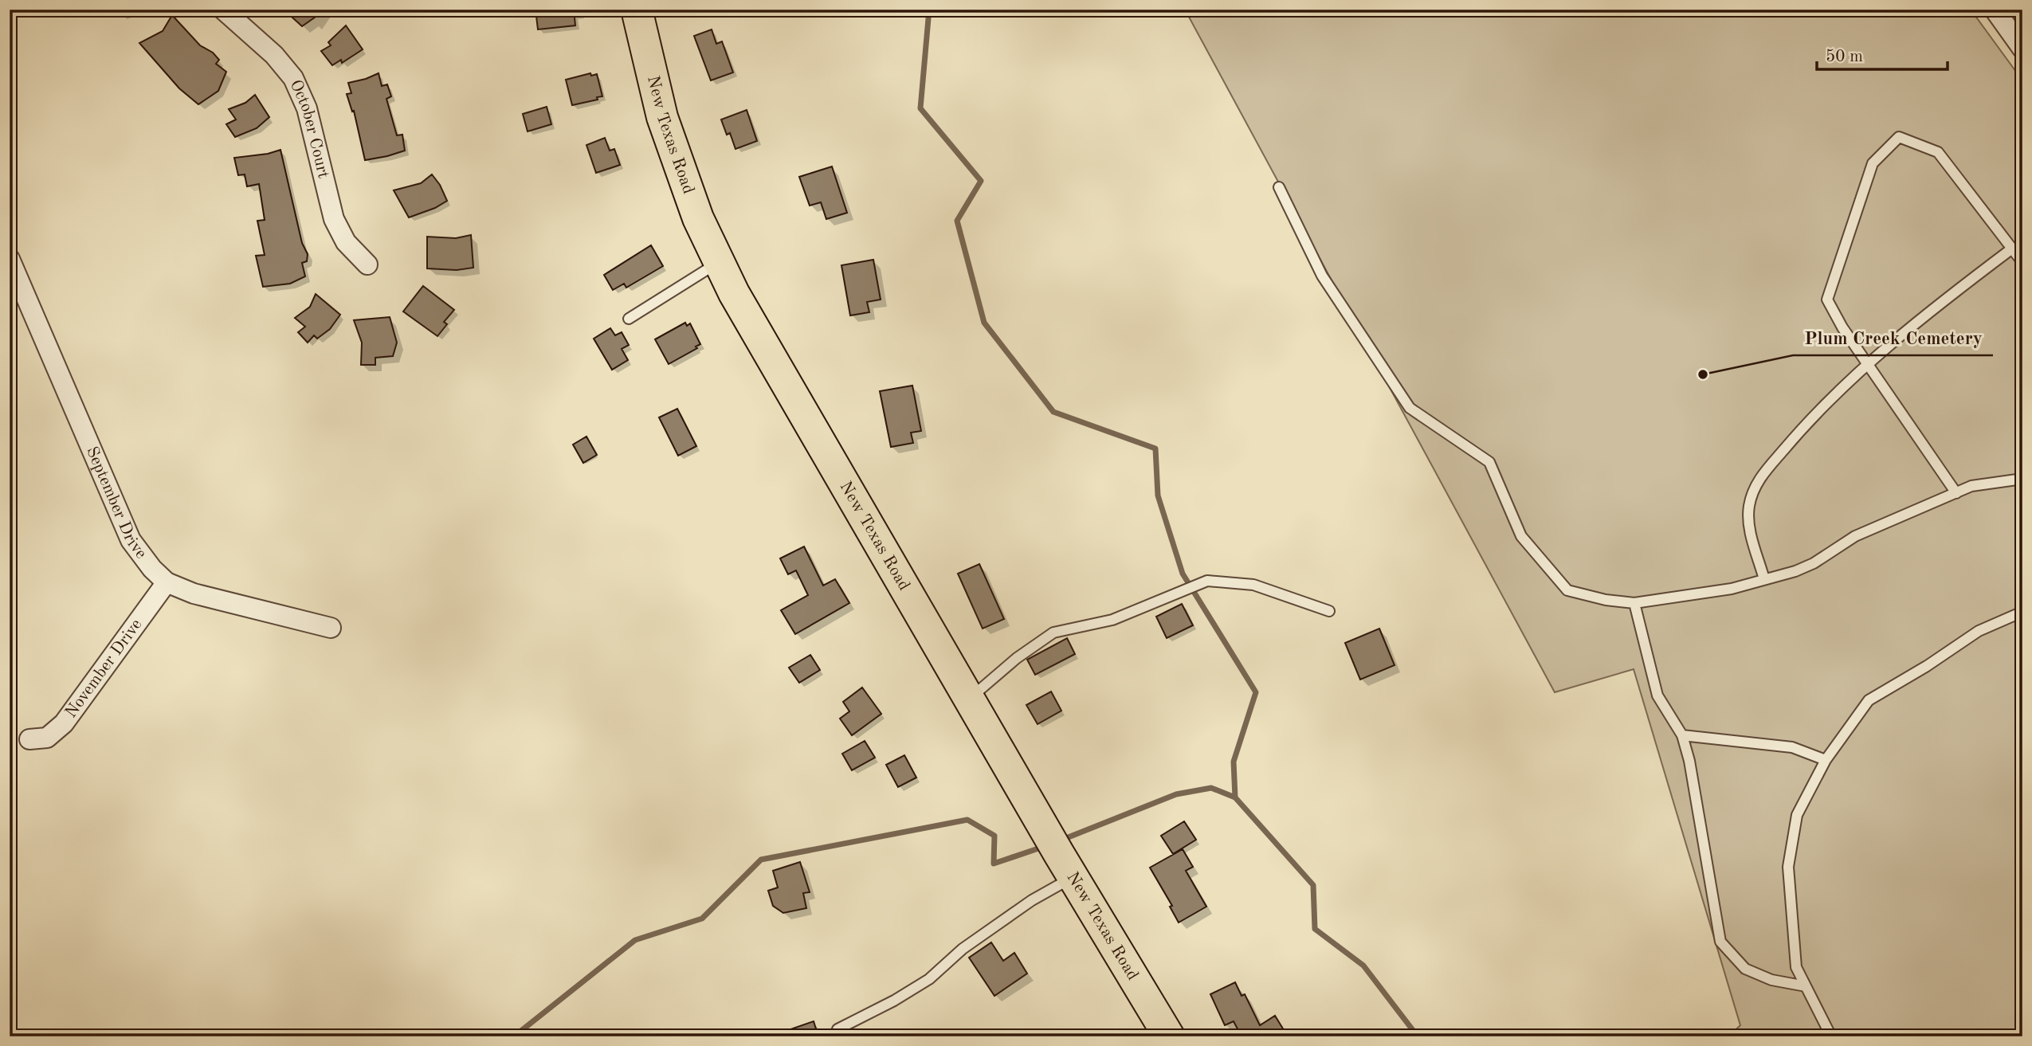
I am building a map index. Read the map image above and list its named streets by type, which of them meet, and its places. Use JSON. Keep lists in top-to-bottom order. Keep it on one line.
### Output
{"streets":{"main road":["New Texas Road"],"street":["October Court","September Drive","November Drive"]},"crossings":[["September Drive","November Drive"]],"places":["Plum Creek Cemetery"],"scale_bar":"50 m"}
